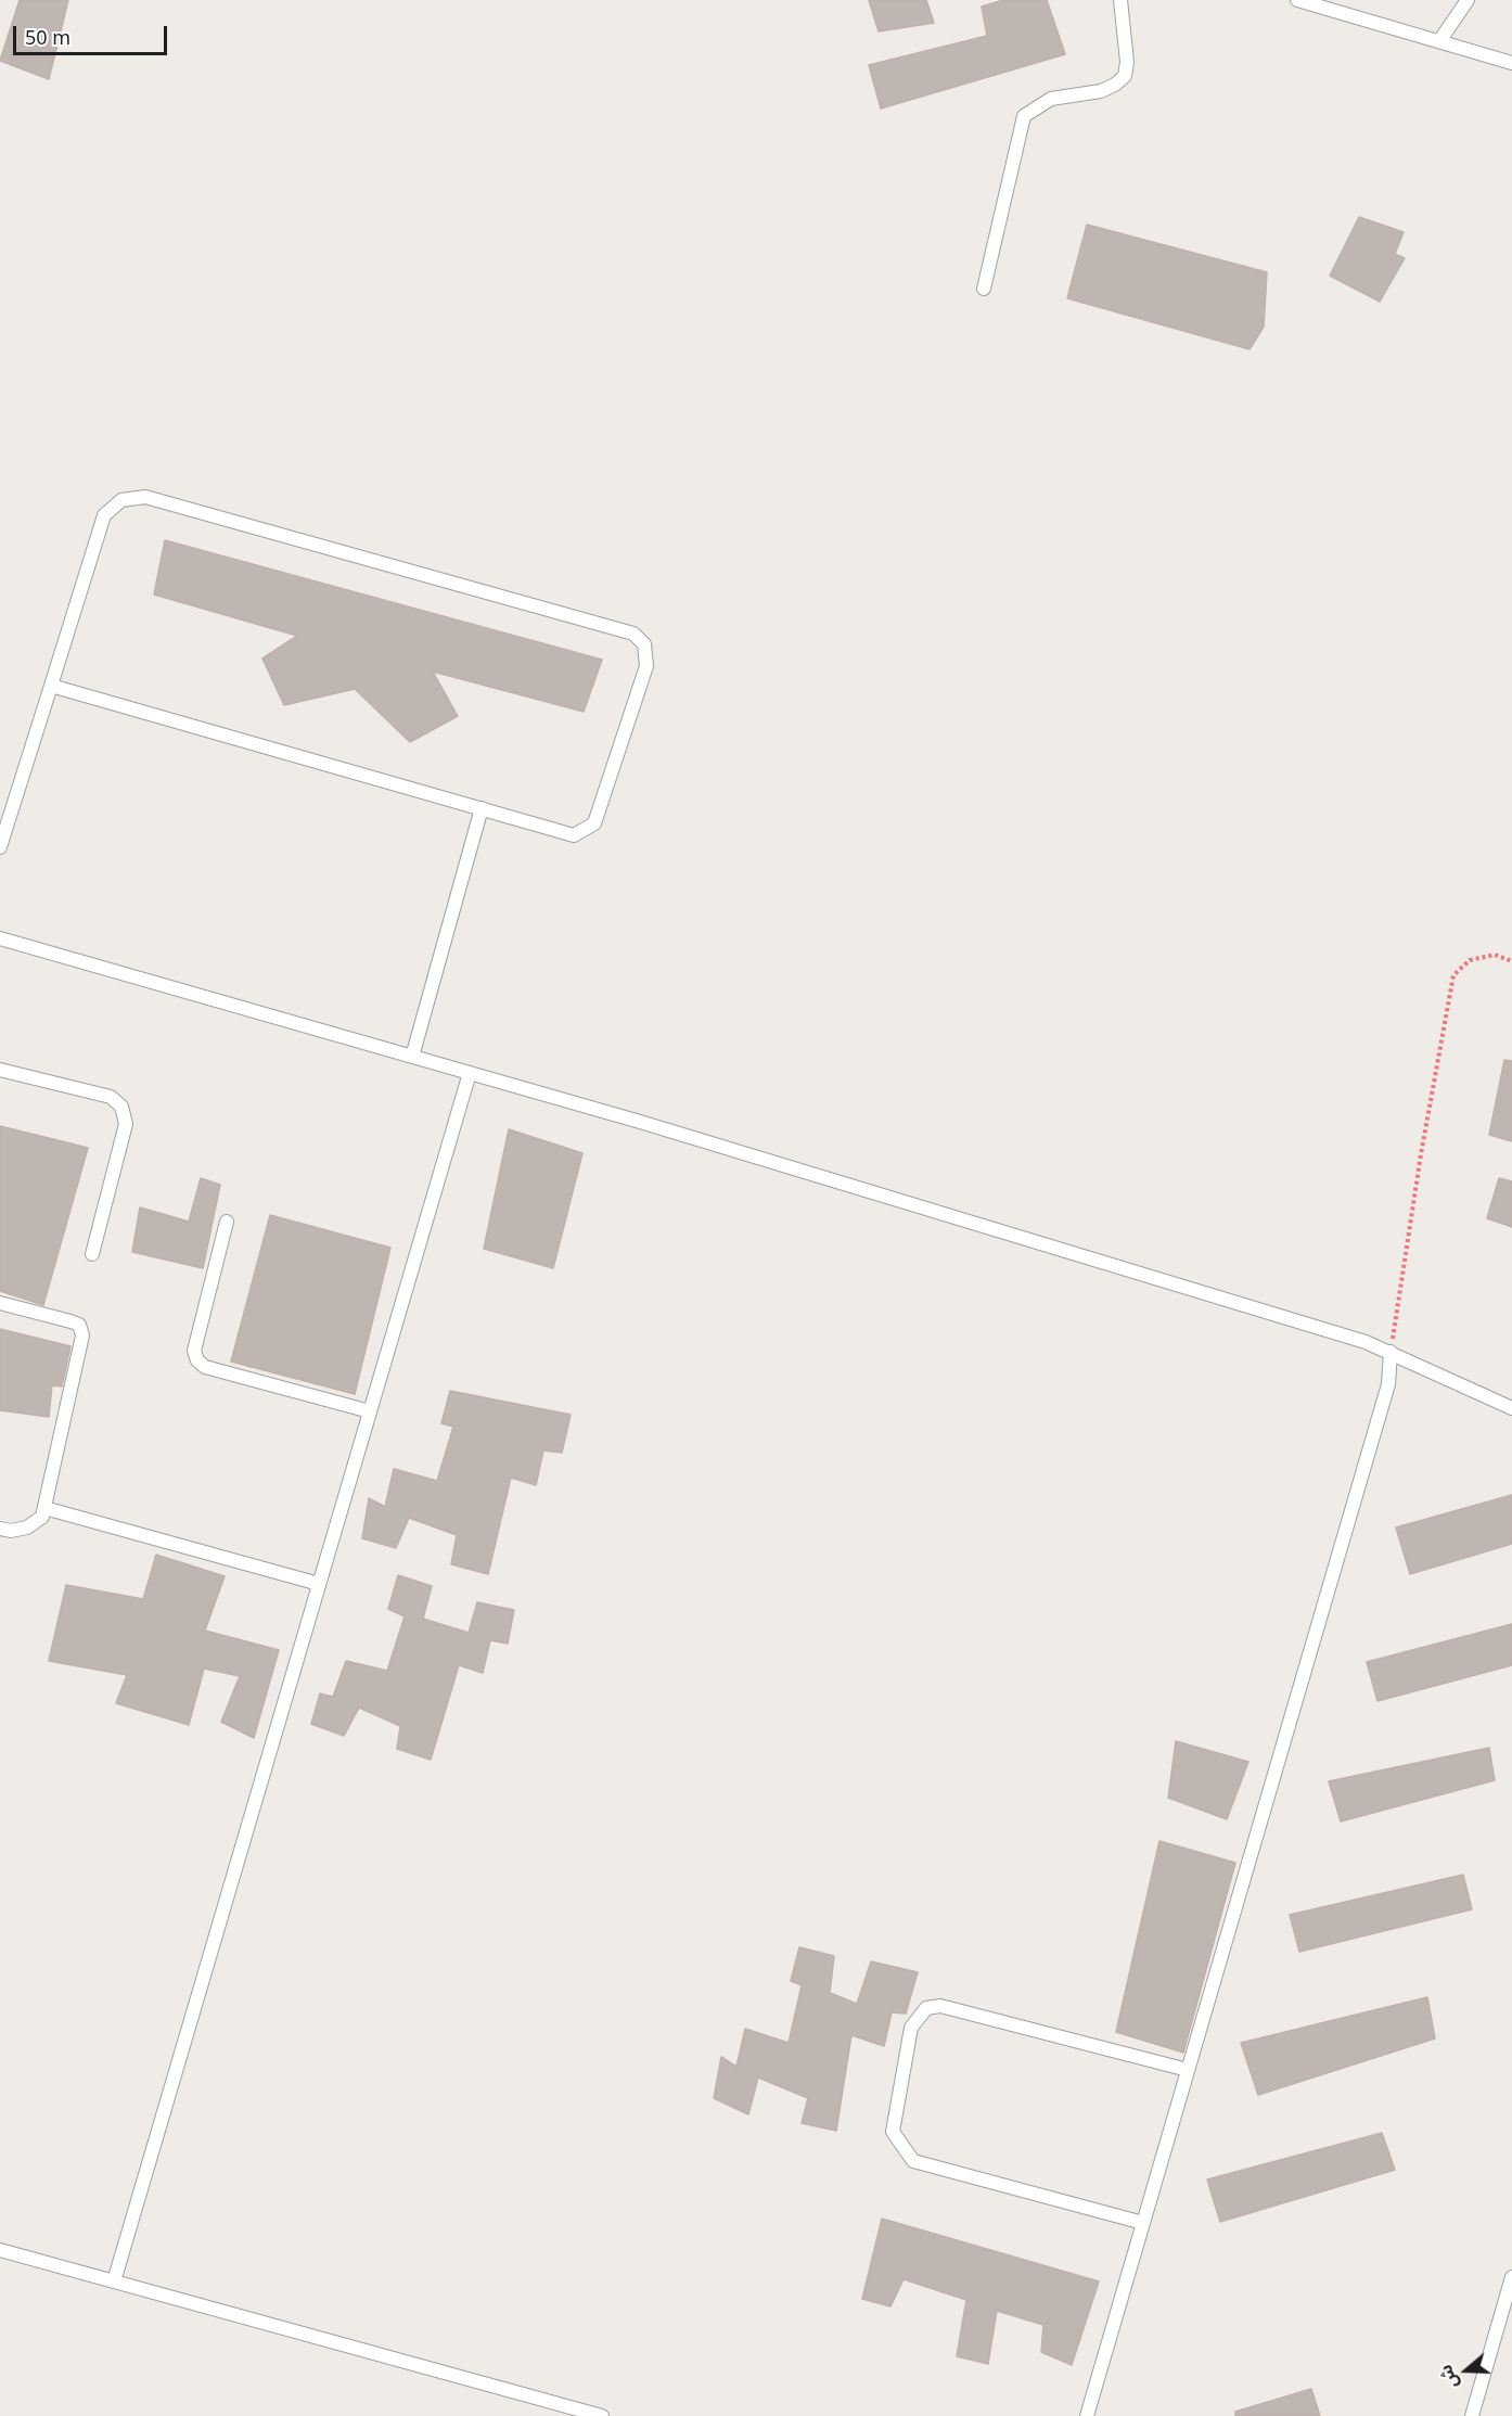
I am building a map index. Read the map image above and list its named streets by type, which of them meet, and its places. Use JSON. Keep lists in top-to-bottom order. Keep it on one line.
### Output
{"scale_bar":"50 m","north":"left"}
